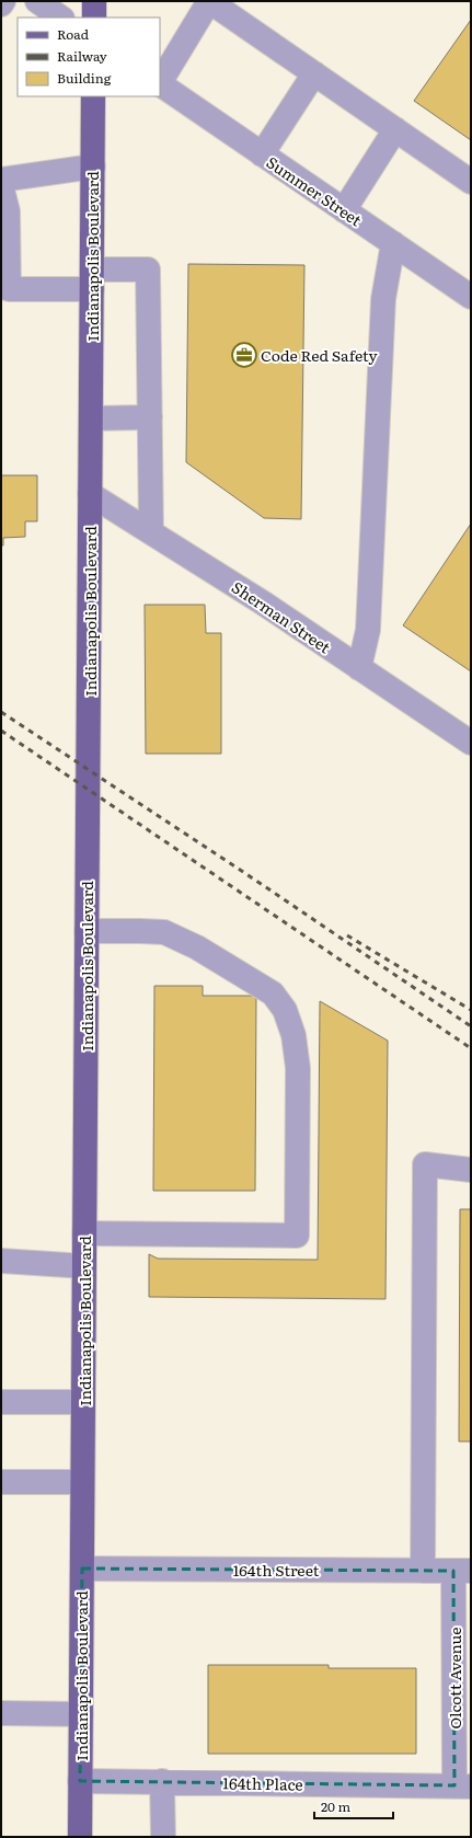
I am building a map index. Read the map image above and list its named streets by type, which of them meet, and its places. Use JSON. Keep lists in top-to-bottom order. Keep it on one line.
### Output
{"streets":{"main road":["Indianapolis Boulevard"],"street":["Summer Street","Sherman Street","164th Street","Olcott Avenue","164th Place"]},"crossings":[["Indianapolis Boulevard","Sherman Street"],["Indianapolis Boulevard","164th Street"],["Indianapolis Boulevard","164th Place"],["164th Street","Olcott Avenue"],["Olcott Avenue","164th Place"]],"places":{"office":["Code Red Safety"]},"legend":["Road","Railway","Building"],"scale_bar":"20 m"}
